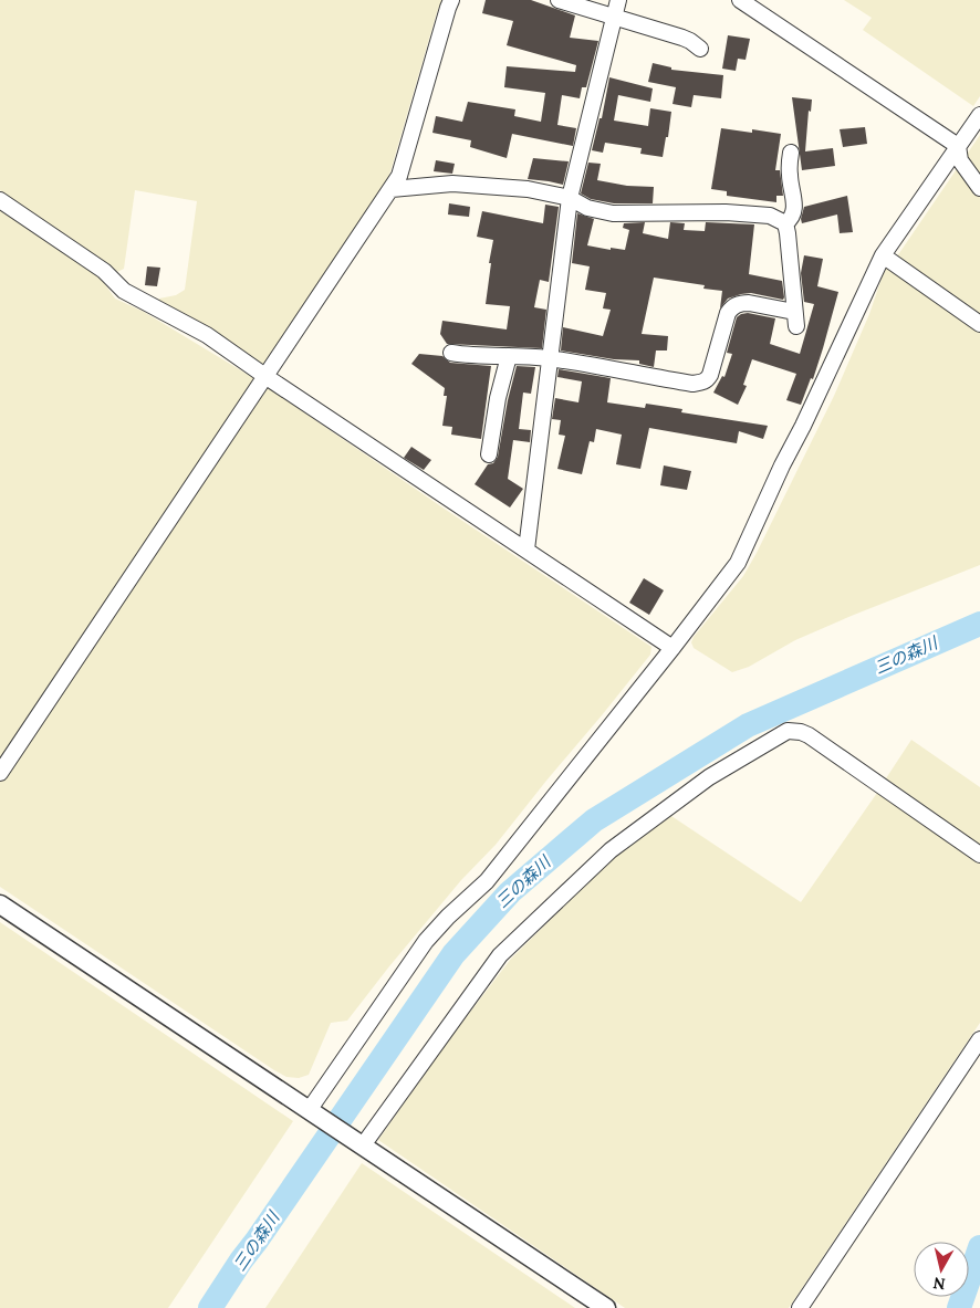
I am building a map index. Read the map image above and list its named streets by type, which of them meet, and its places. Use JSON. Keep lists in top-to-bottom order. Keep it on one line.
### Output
{"water":["三の森川"],"north":"bottom"}
